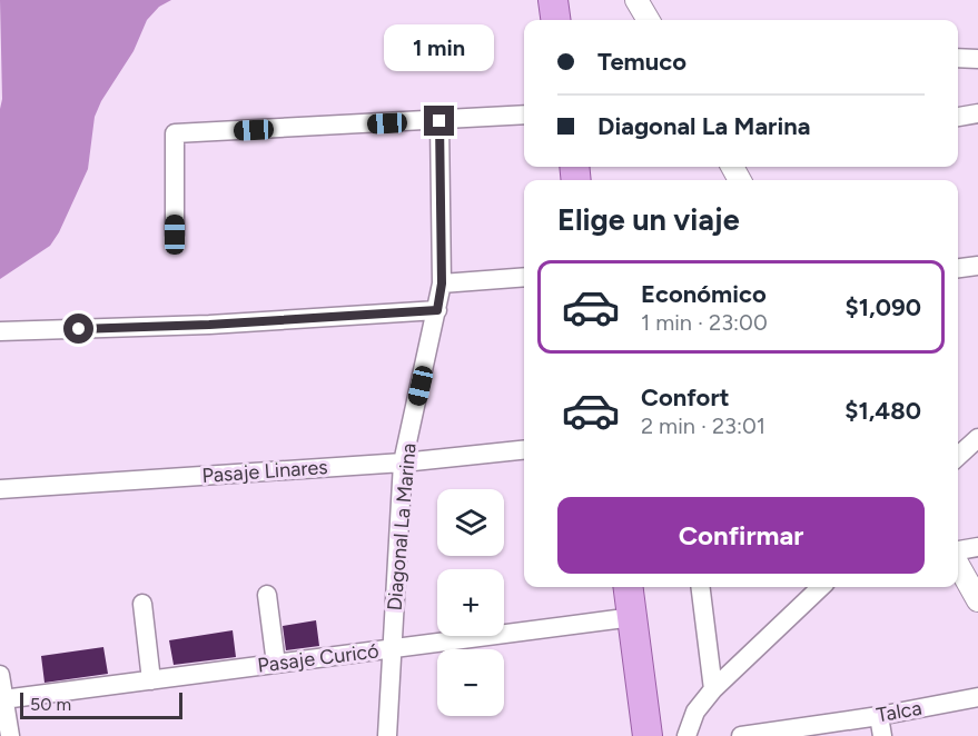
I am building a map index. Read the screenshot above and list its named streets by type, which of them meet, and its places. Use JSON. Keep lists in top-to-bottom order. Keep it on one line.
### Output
{"streets":{"street":["Pasaje Linares","Diagonal La Marina","Pasaje Curicó","Talca"]},"crossings":[["Pasaje Linares","Diagonal La Marina"],["Diagonal La Marina","Pasaje Curicó"]],"scale_bar":"50 m","page":{"banner":["Temuco","Diagonal La Marina"],"bubble":"1 min","heading":"Elige un viaje","list":[{"name":"Económico","note":"1 min · 23:00","value":"$1,090"},{"name":"Confort","note":"2 min · 23:01","value":"$1,480"}],"buttons":"Confirmar","map_buttons":["+","−"],"scale":"50 m"}}
